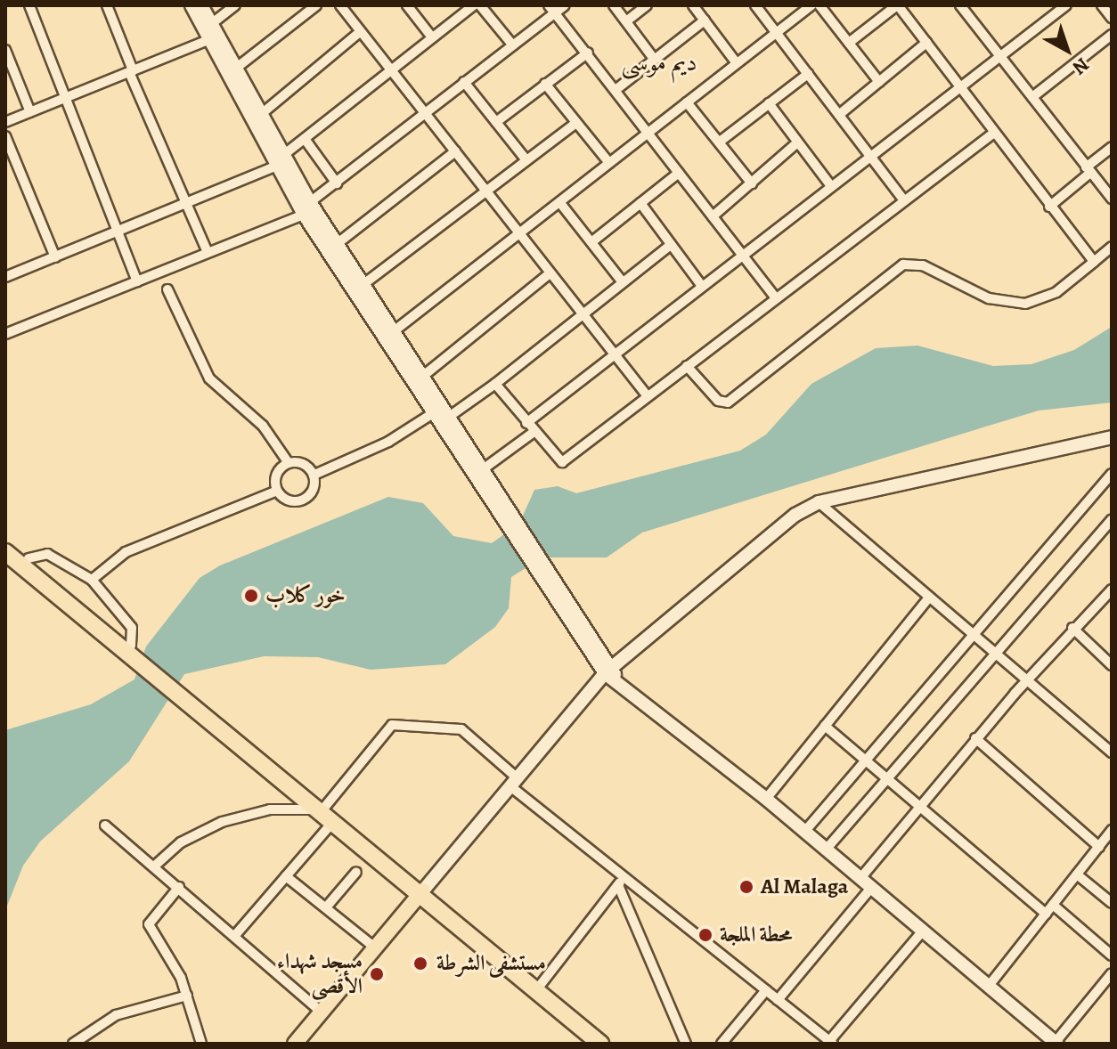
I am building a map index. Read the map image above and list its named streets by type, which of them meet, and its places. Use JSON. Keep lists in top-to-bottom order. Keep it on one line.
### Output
{"districts":["ديم موسى"],"places":["خور كلاب","Al Malaga","محطة الملجة","مستشفى الشرطة","مسجد شهداء الأقصى"],"north":"bottom right"}
